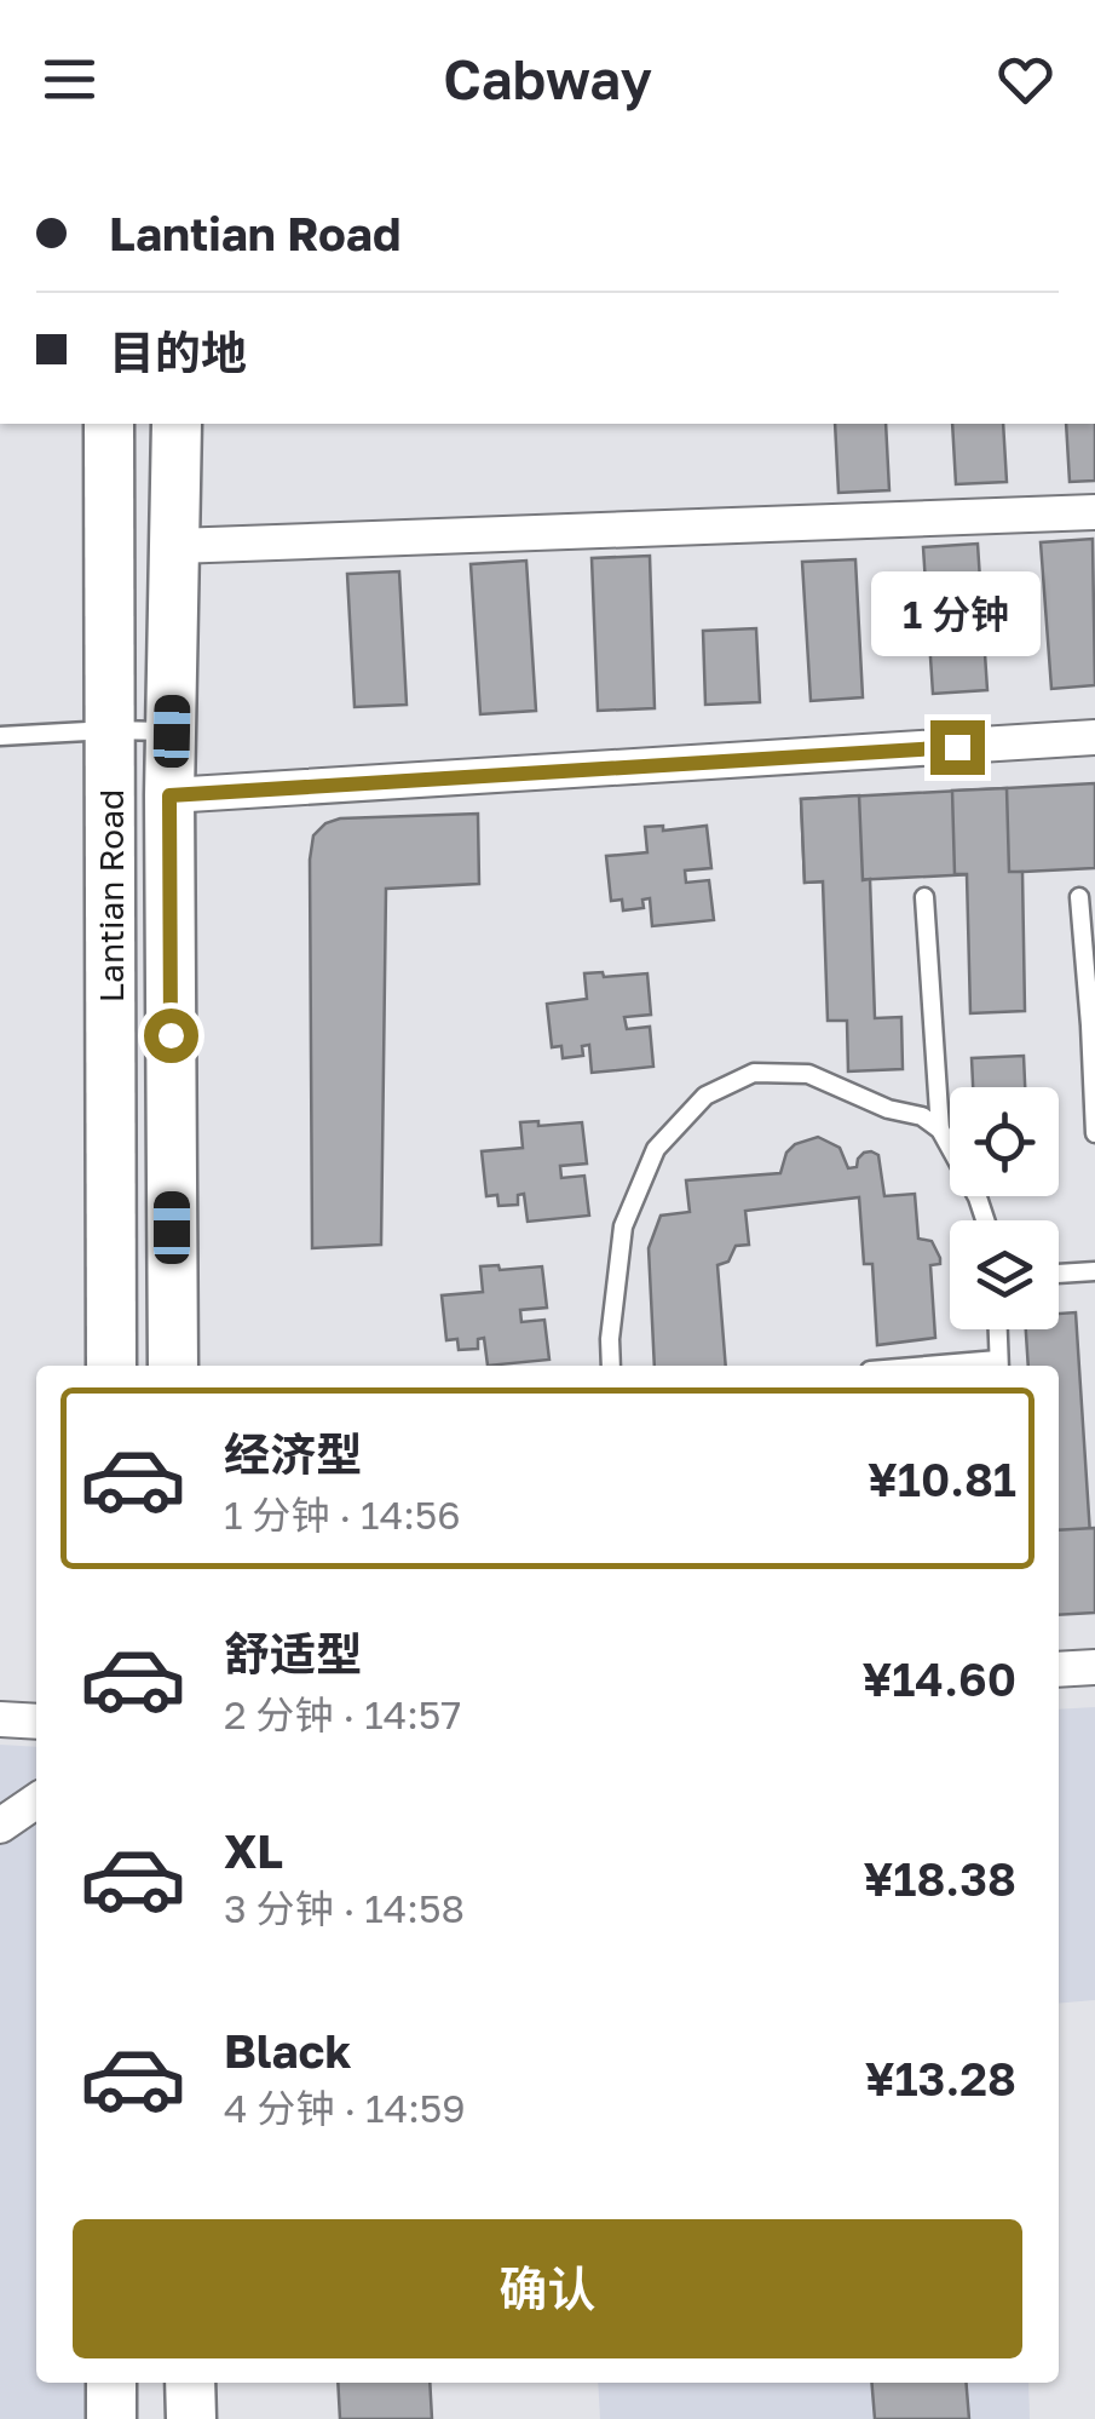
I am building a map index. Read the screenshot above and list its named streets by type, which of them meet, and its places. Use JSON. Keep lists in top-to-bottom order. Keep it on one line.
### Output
{"streets":{"street":["Lantian Road"]},"page":{"header":"Cabway","banner":["Lantian Road","目的地"],"bubble":"1 分钟","list":[{"name":"经济型","note":"1 分钟 · 14:56","value":"¥10.81"},{"name":"舒适型","note":"2 分钟 · 14:57","value":"¥14.60"},{"name":"XL","note":"3 分钟 · 14:58","value":"¥18.38"},{"name":"Black","note":"4 分钟 · 14:59","value":"¥13.28"}],"buttons":"确认"}}
